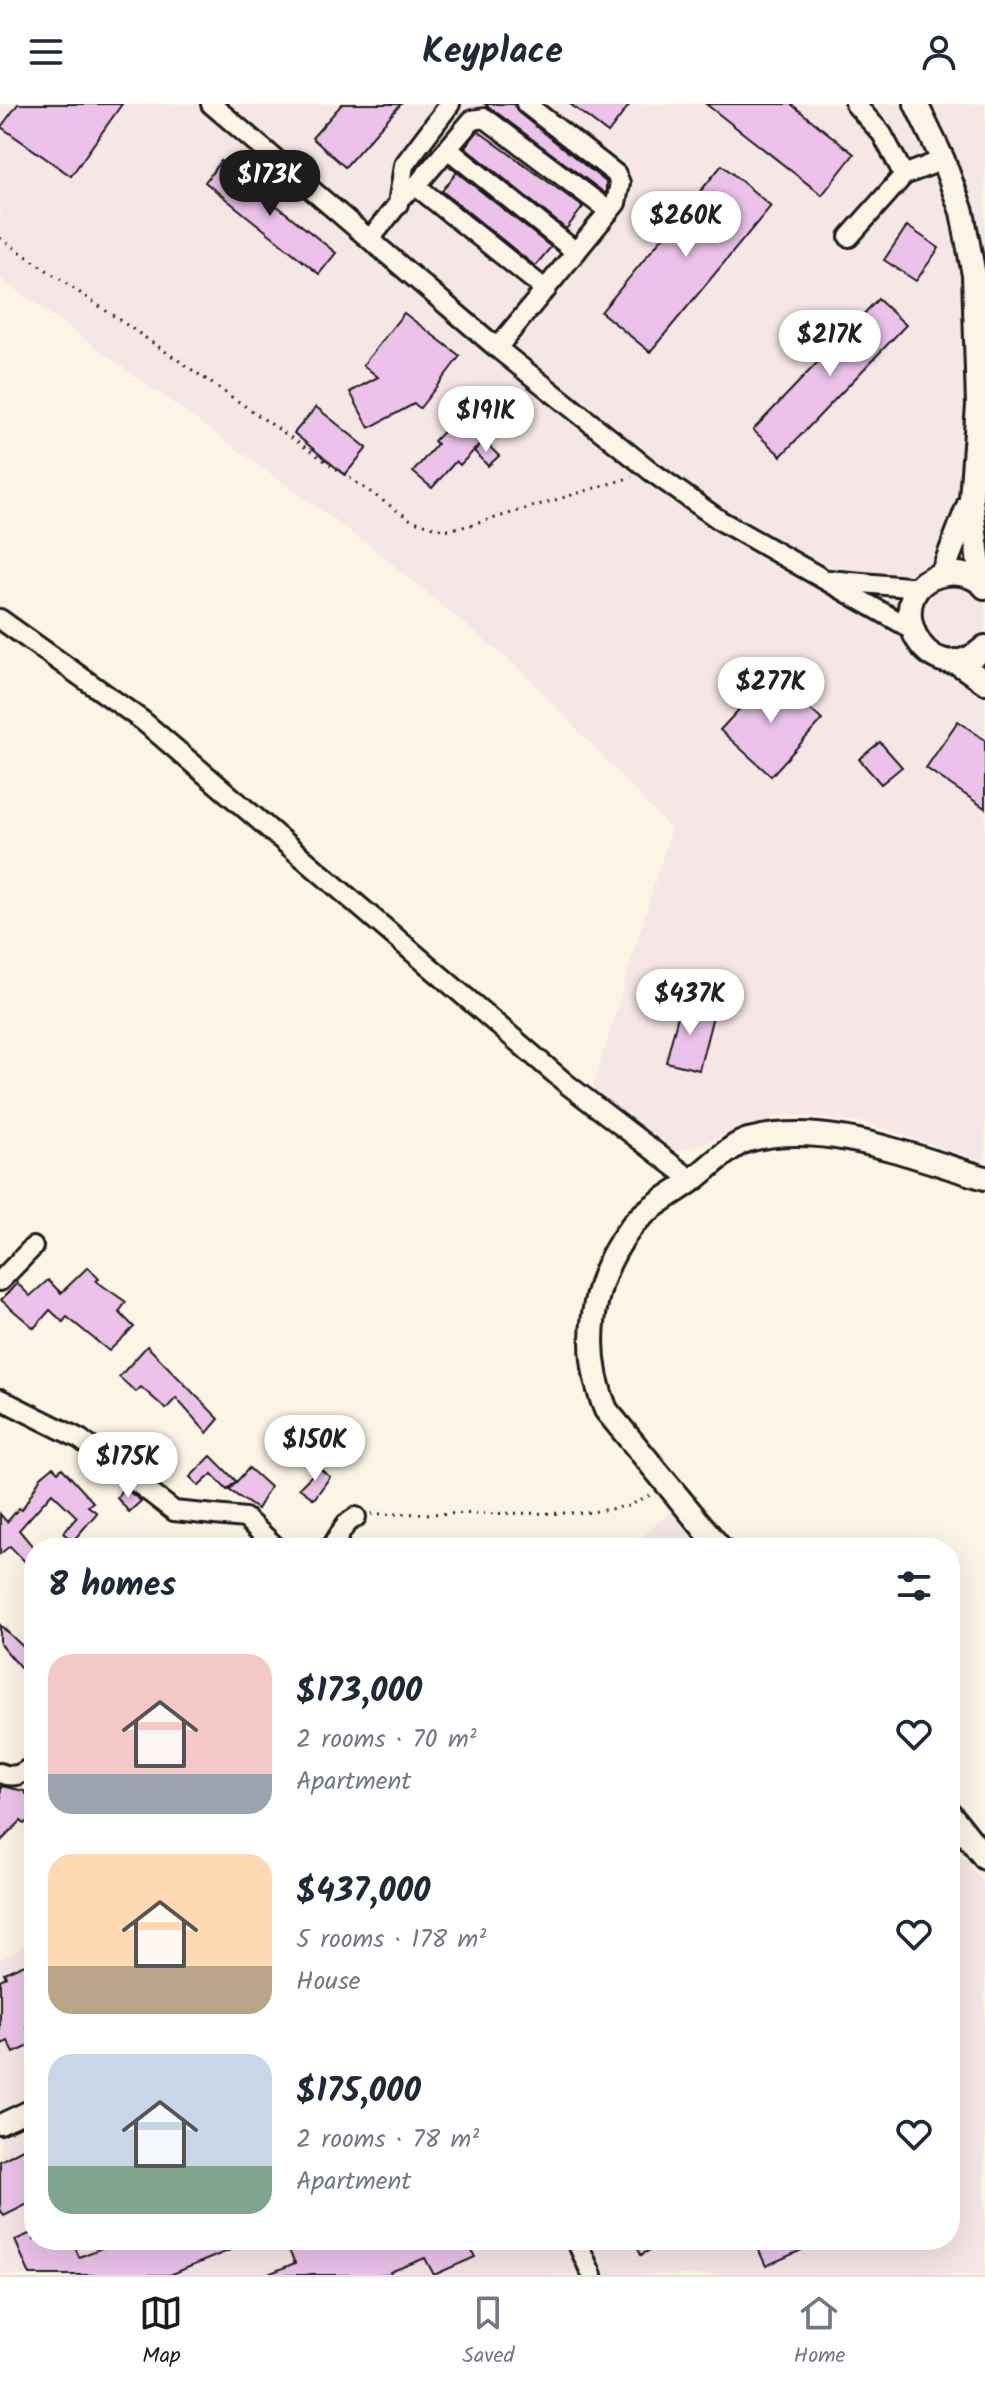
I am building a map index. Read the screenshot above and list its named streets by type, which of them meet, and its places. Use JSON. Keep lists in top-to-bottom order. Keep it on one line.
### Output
{"page":{"header":"Keyplace","price":["$173K","$260K","$217K","$191K","$277K","$437K","$150K","$175K"],"heading":"8 homes","list":[{"name":"$173,000","note":"2 rooms · 70 m² · Apartment"},{"name":"$437,000","note":"5 rooms · 178 m² · House"},{"name":"$175,000","note":"2 rooms · 78 m² · Apartment"}],"tabs":["Map","Saved","Home"]}}
